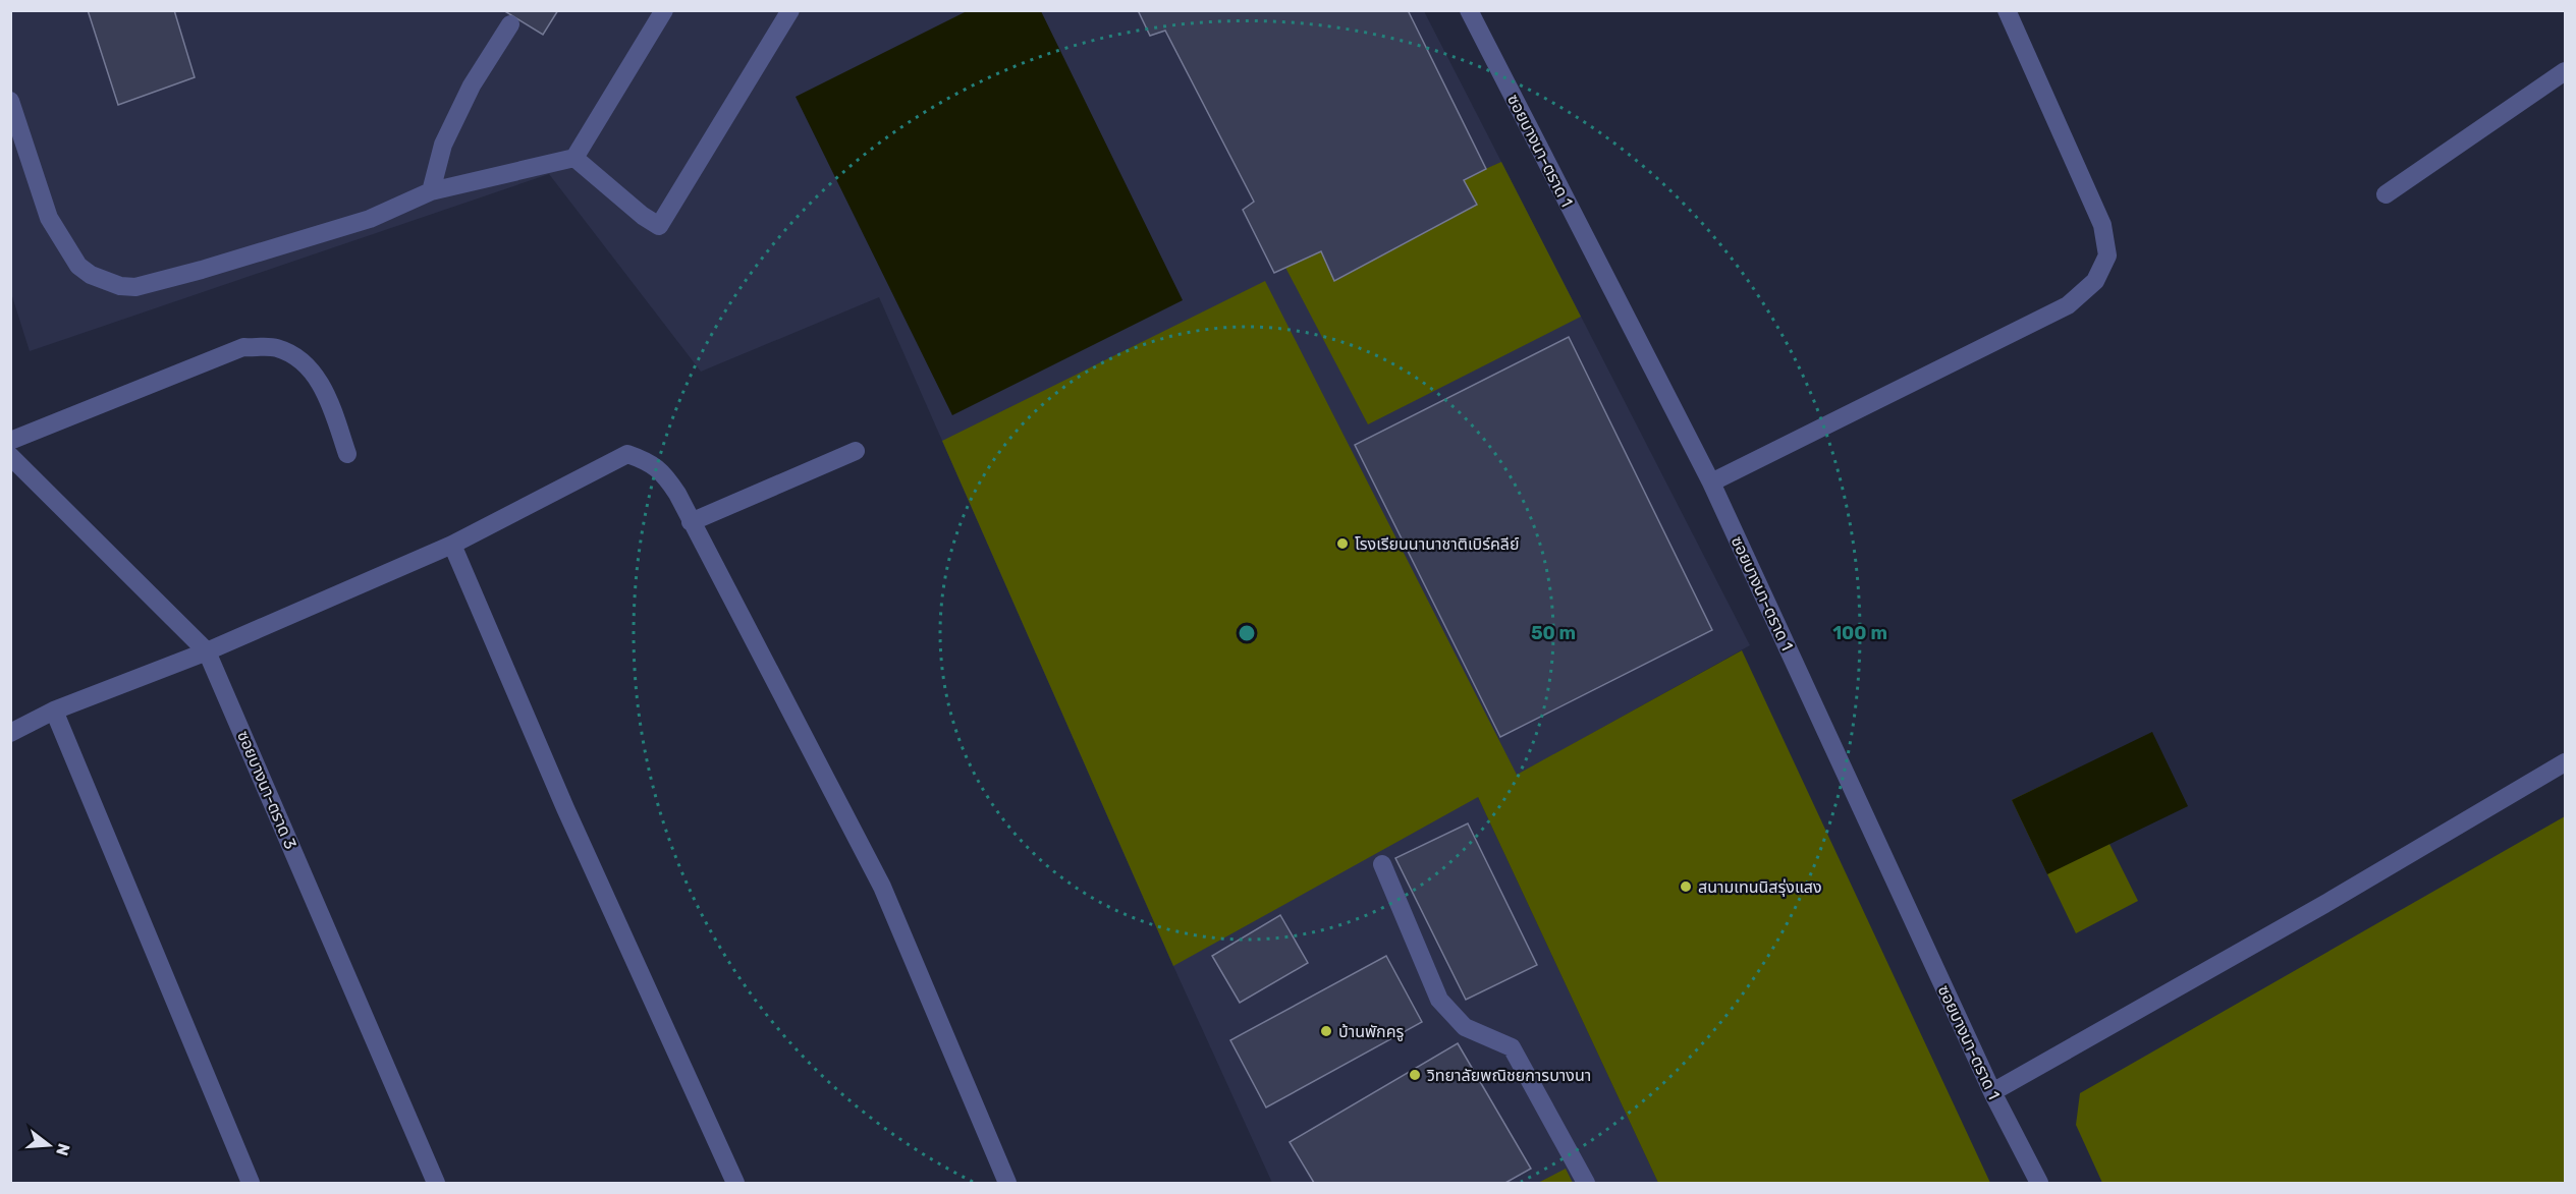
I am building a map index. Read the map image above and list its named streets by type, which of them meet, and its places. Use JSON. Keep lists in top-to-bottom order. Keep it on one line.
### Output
{"streets":{"street":["ซอยบางนา-ตราด 1","ซอยบางนา-ตราด 3"]},"places":["โรงเรียนนานาชาติเบิร์คลีย์","สนามเทนนิสรุ่งแสง","บ้านพักครู","วิทยาลัยพณิชยการบางนา"],"north":"right","rings":["50 m","100 m"]}
